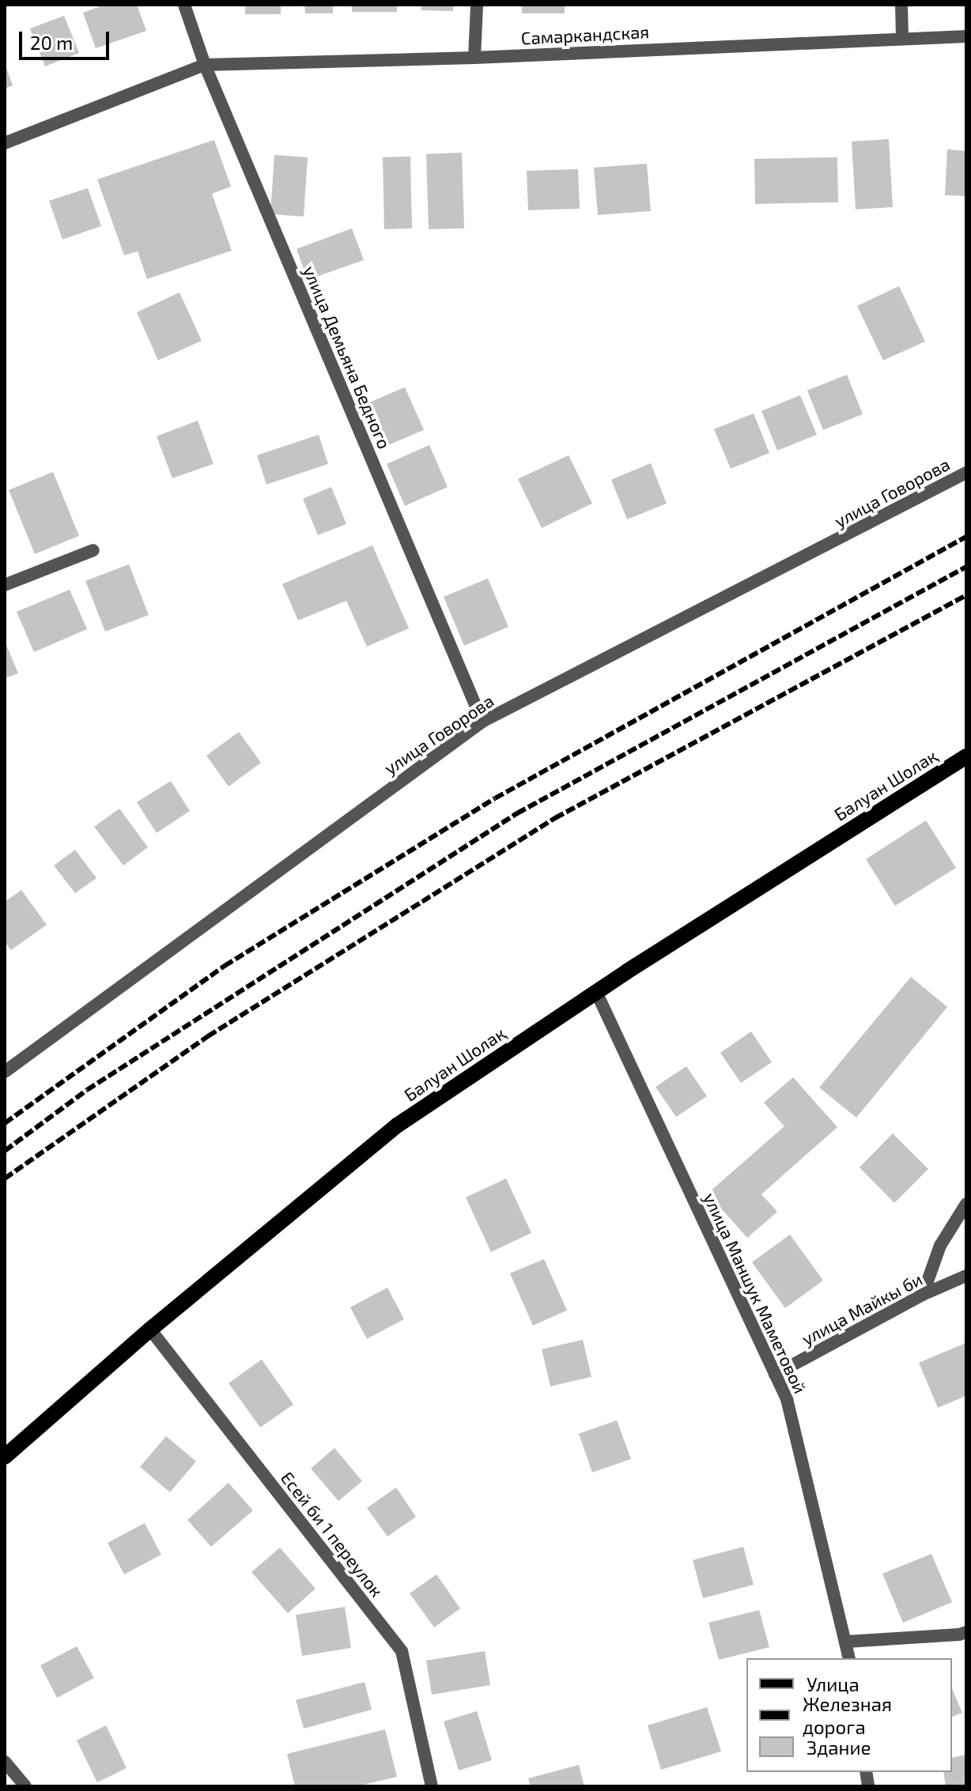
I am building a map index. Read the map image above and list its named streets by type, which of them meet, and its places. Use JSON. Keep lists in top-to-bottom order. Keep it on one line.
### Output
{"streets":{"main road":["Балуан Шолақ"],"street":["Самаркандская","улица Демьяна Бедного","улица Говорова","улица Маншук Маметовой","улица Майкы би","Есей би 1 переулок"]},"crossings":[["Самаркандская","улица Демьяна Бедного"],["улица Демьяна Бедного","улица Говорова"],["Балуан Шолақ","улица Маншук Маметовой"],["Балуан Шолақ","Есей би 1 переулок"],["улица Маншук Маметовой","улица Майкы би"]],"legend":["Улица","Железная дорога","Здание"],"scale_bar":"20 m"}
